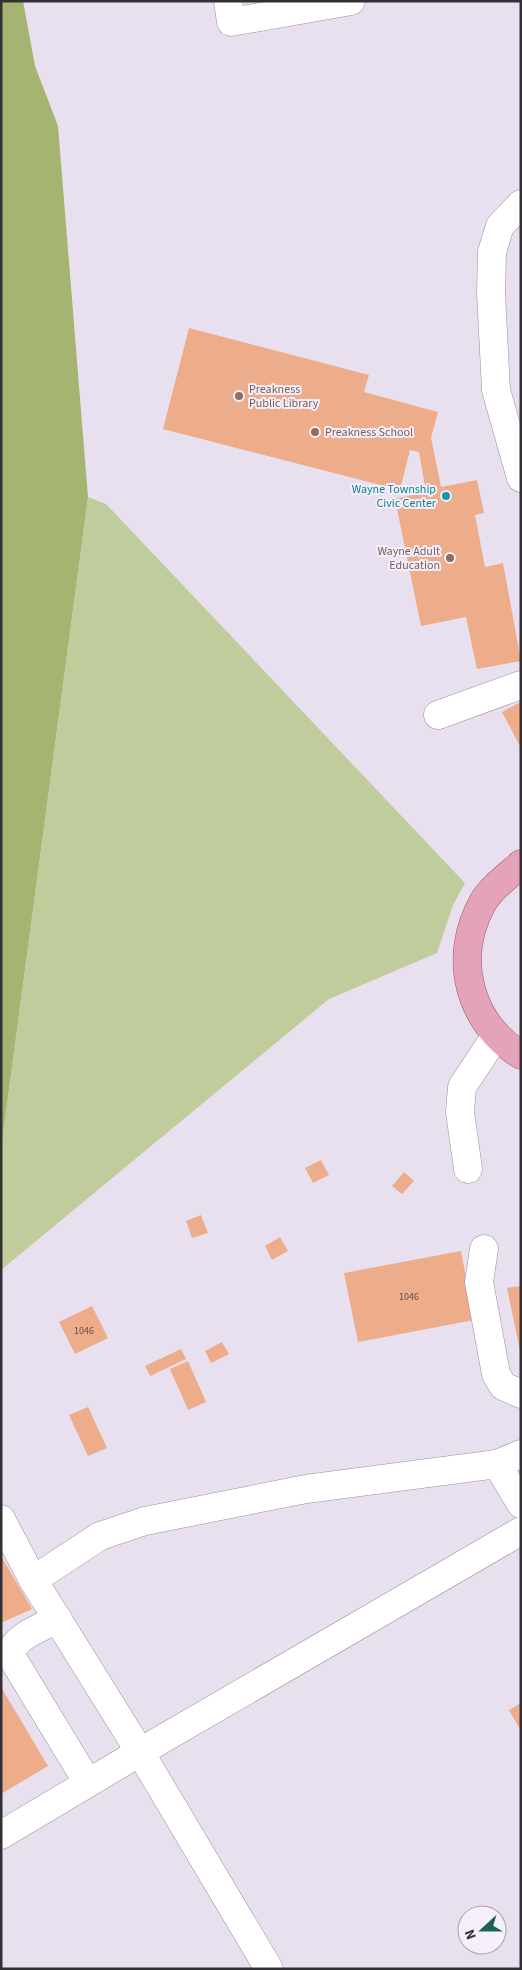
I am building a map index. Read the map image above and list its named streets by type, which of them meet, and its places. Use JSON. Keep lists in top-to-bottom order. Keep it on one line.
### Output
{"places":["Preakness Public Library","Preakness School","Wayne Township Civic Center","Wayne Adult Education"],"house_numbers":["1046","1046"],"north":"left"}
